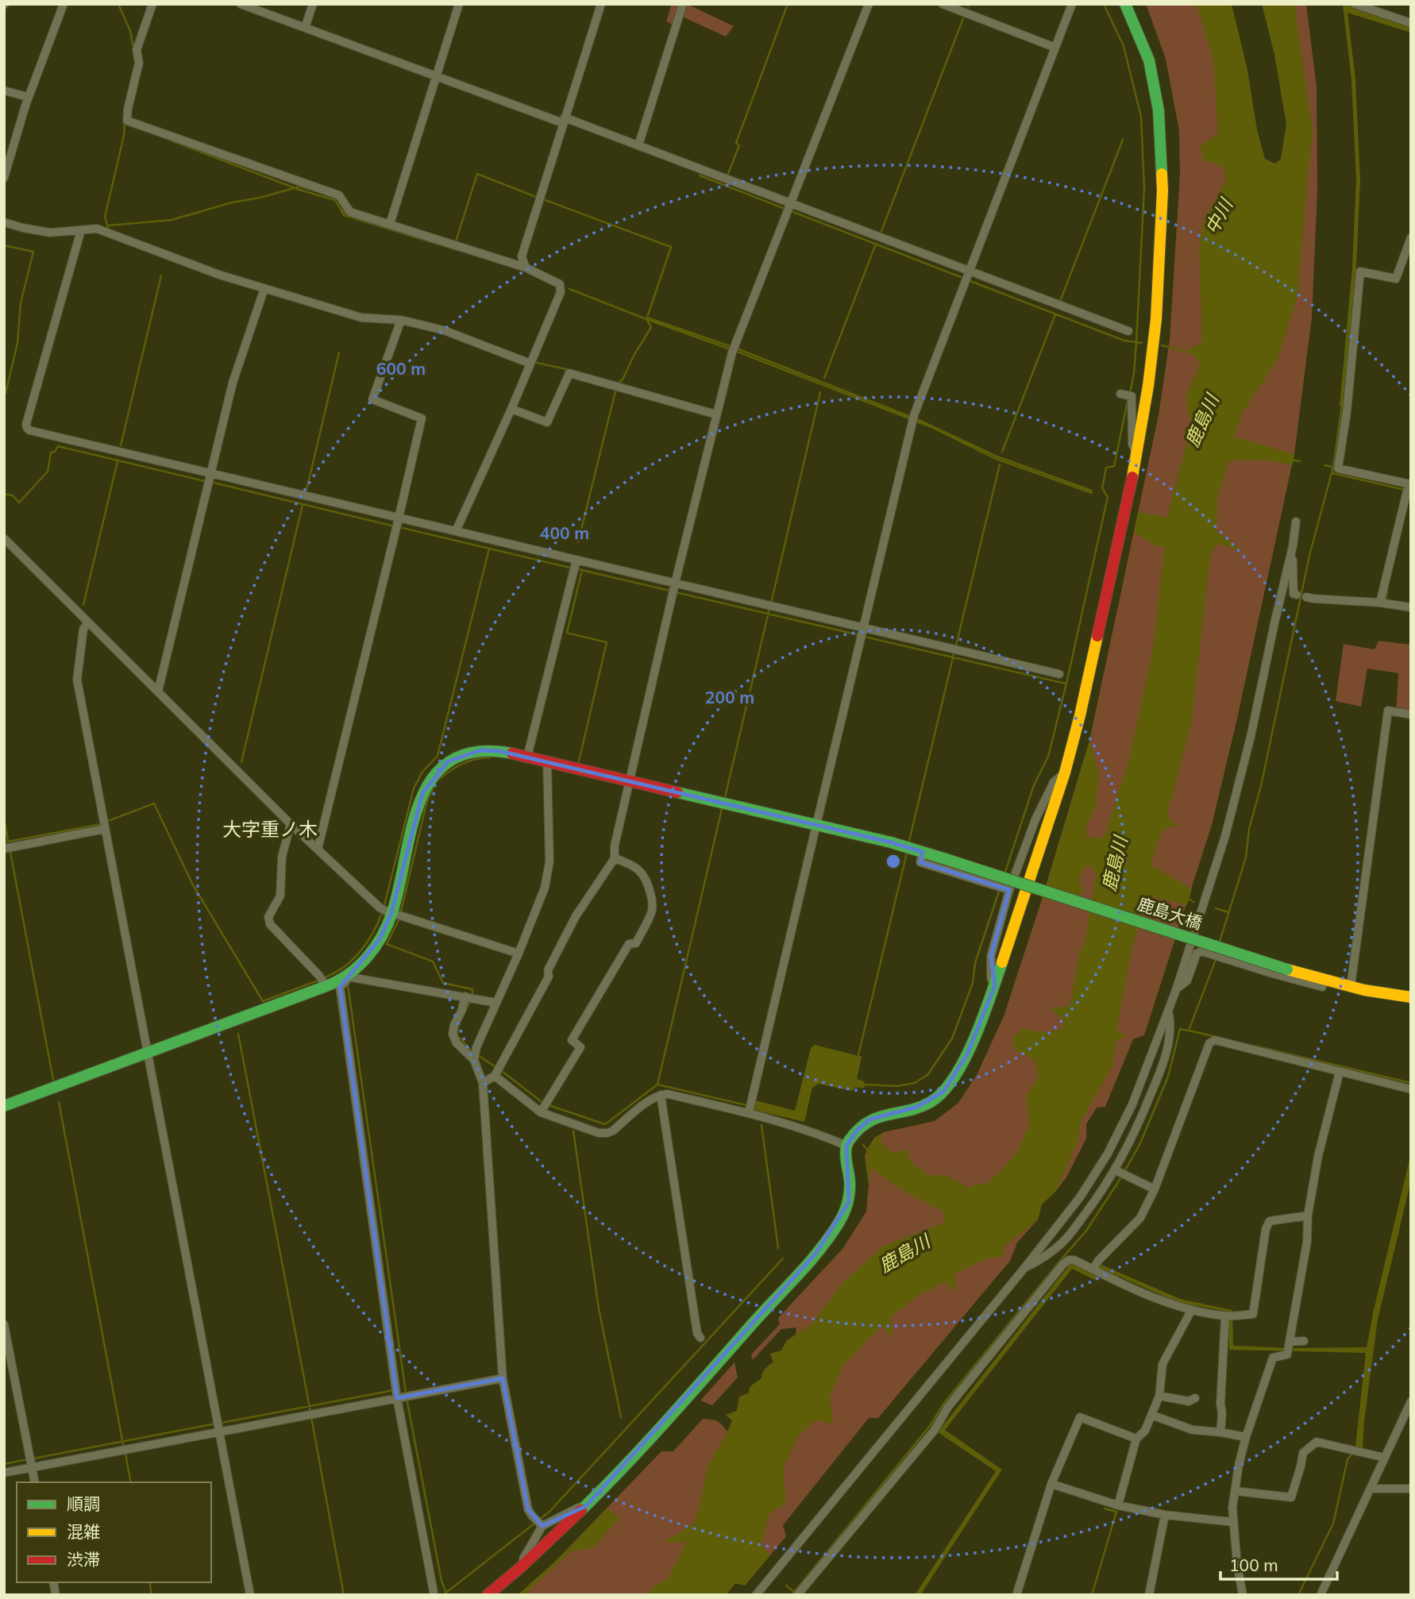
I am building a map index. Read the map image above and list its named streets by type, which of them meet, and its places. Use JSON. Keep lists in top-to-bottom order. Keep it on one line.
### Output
{"streets":{"street":["鹿島大橋"]},"districts":["大字重ノ木"],"water":["中川","鹿島川"],"legend":["順調","混雑","渋滞"],"scale_bar":"100 m","rings":["600 m","400 m","200 m"]}
